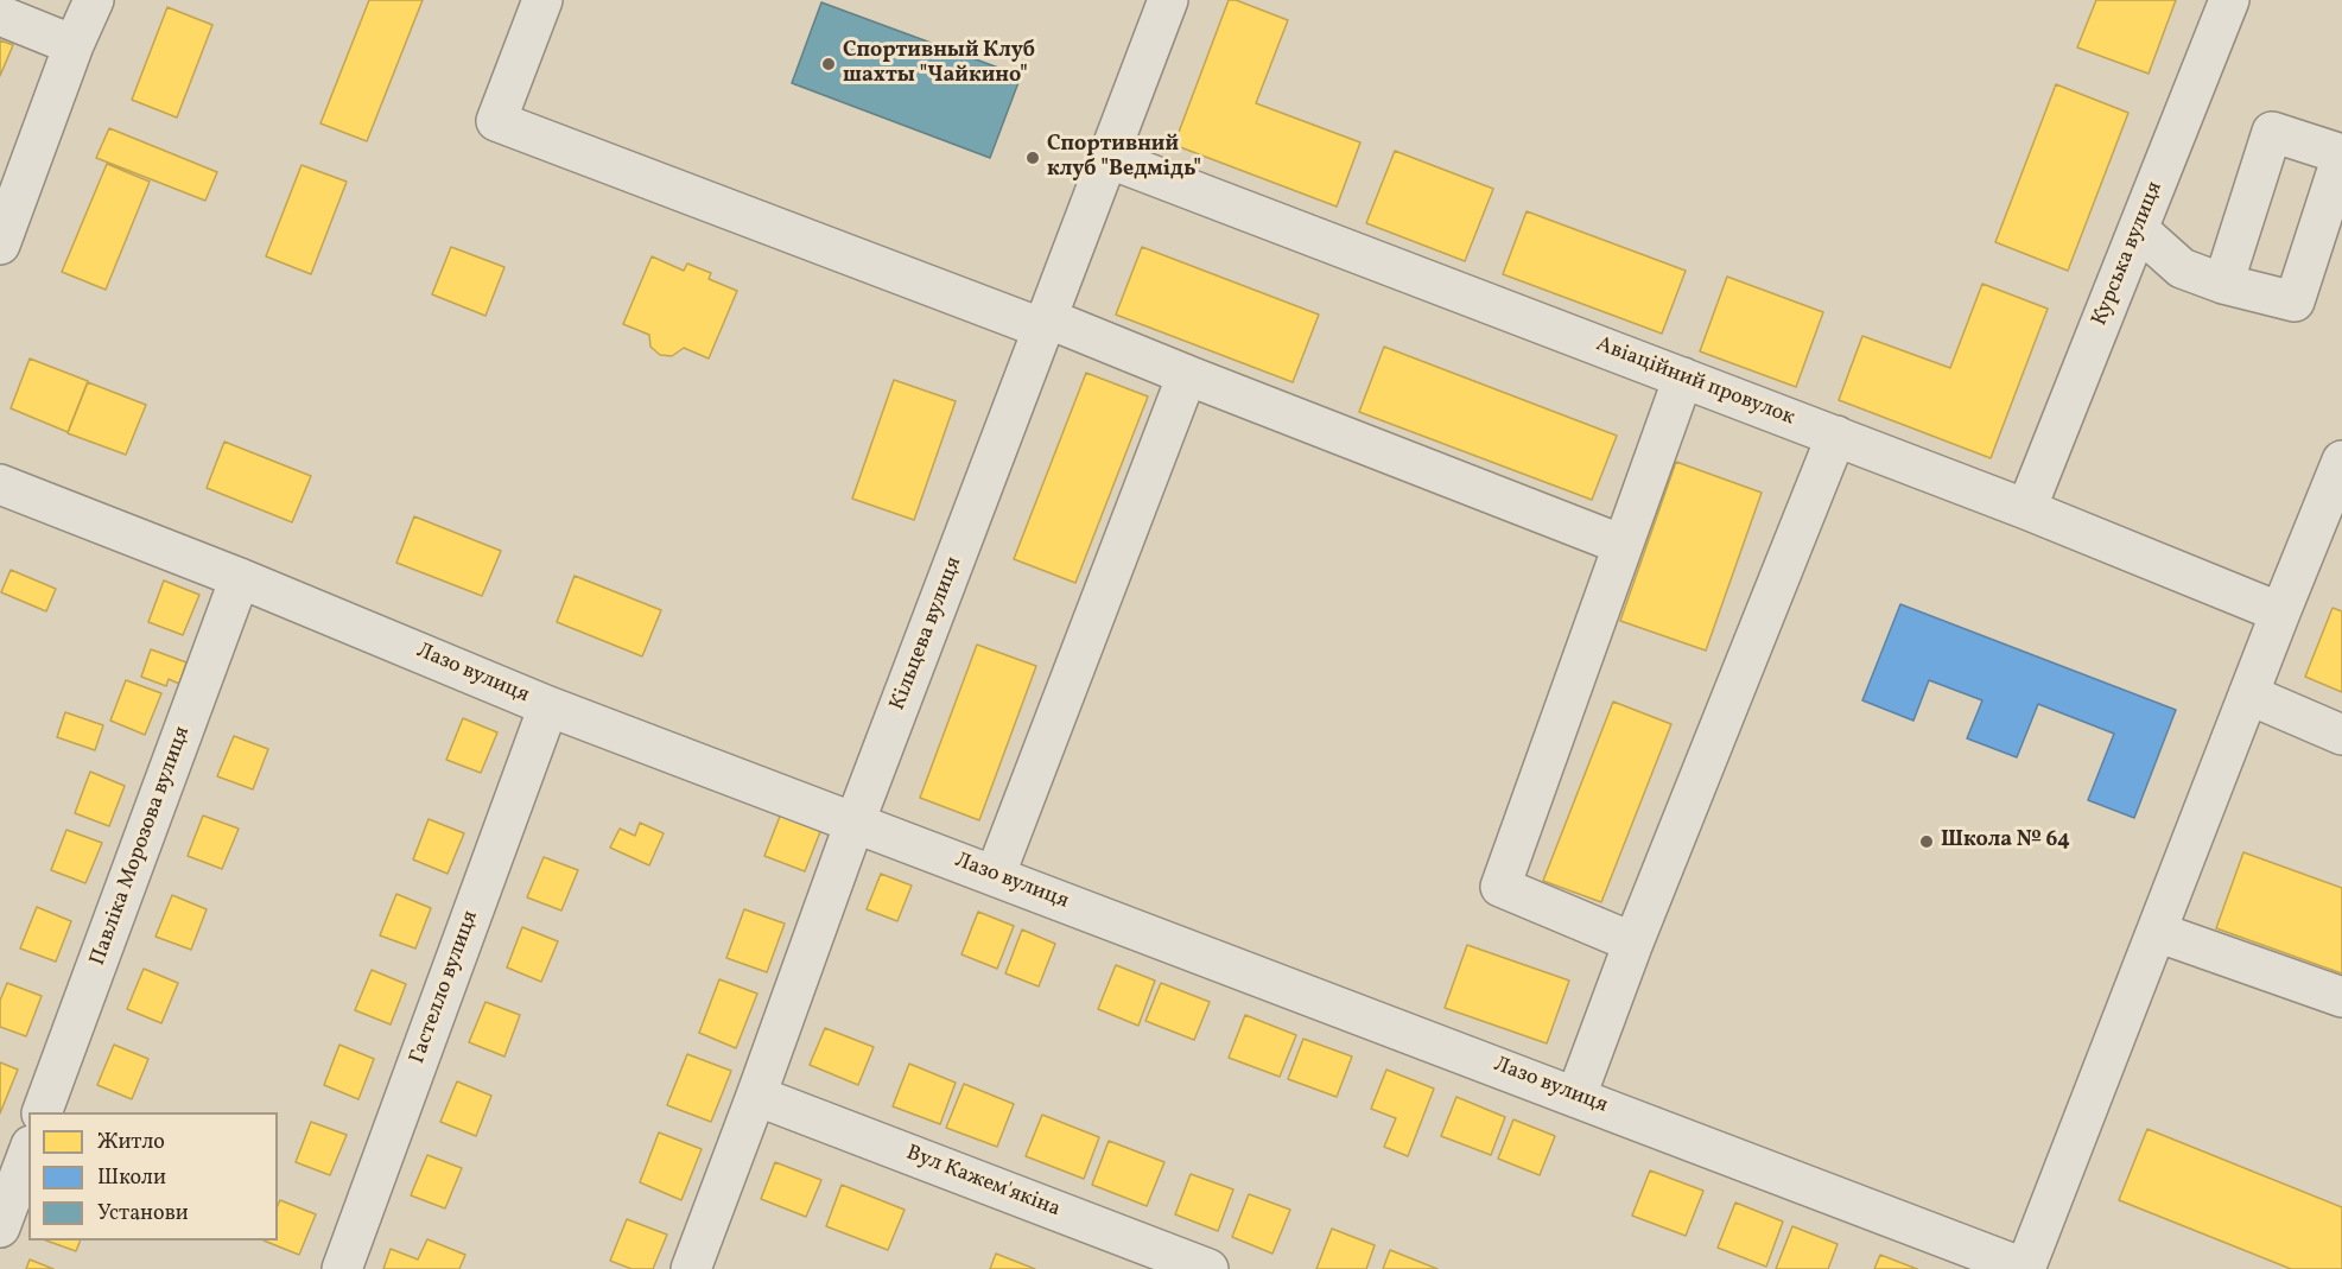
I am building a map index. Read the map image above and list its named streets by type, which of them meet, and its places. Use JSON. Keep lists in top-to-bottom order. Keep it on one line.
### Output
{"streets":{"street":["Курська вулиця","Авіаційний провулок","Кільцева вулиця","Лазо вулиця","Павліка Морозова вулиця","Гастелло вулиця","Вул Кажем'якіна"]},"crossings":[["Курська вулиця","Авіаційний провулок"],["Авіаційний провулок","Кільцева вулиця"],["Кільцева вулиця","Лазо вулиця"],["Кільцева вулиця","Вул Кажем'якіна"],["Лазо вулиця","Павліка Морозова вулиця"],["Лазо вулиця","Гастелло вулиця"]],"places":["Спортивный Клуб шахты \"Чайкино\"","Спортивний клуб \"Ведмідь\"","Школа № 64"],"legend":["Житло","Школи","Установи"]}
